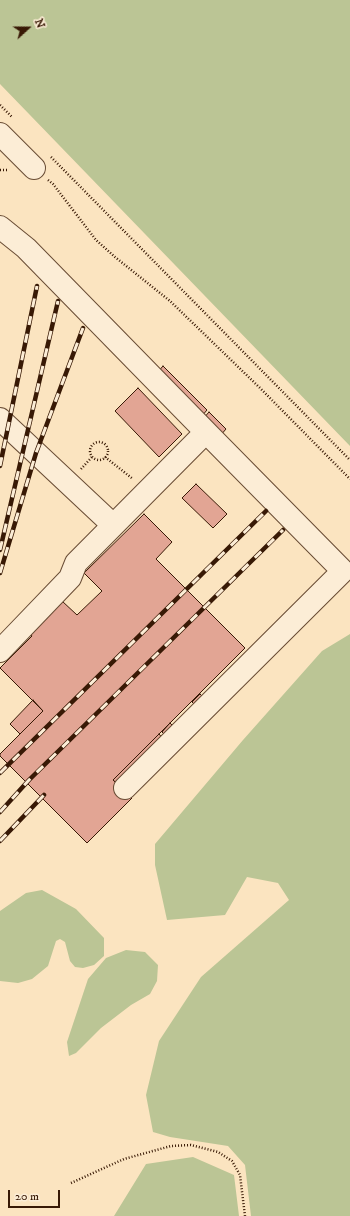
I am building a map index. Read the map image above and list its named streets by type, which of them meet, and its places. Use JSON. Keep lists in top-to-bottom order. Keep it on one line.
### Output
{"scale_bar":"20 m","north":"right"}
